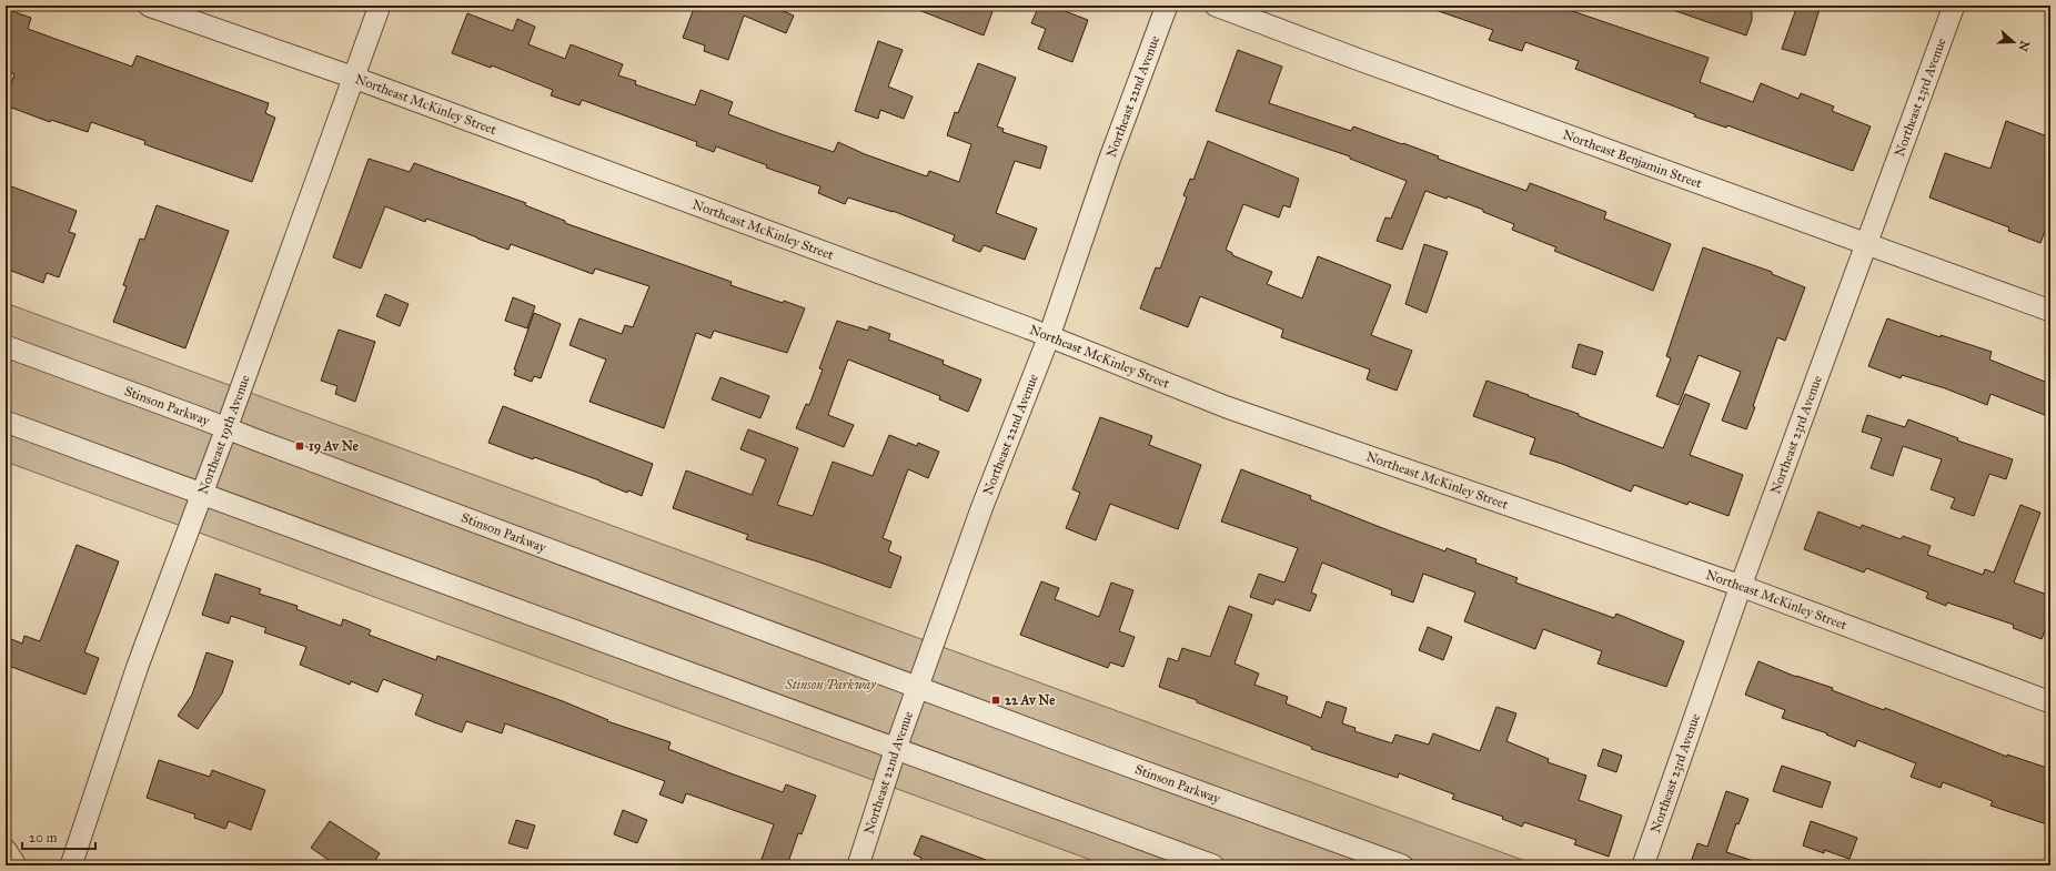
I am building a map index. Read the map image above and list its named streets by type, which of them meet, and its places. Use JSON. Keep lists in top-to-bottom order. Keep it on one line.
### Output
{"streets":{"street":["Northeast 22nd Avenue","Northeast 23rd Avenue","Northeast McKinley Street","Northeast Benjamin Street","Stinson Parkway","Northeast 19th Avenue"]},"crossings":[["Northeast 22nd Avenue","Northeast McKinley Street"],["Northeast 22nd Avenue","Stinson Parkway"],["Northeast 23rd Avenue","Northeast McKinley Street"],["Northeast 23rd Avenue","Northeast Benjamin Street"],["Northeast McKinley Street","Northeast 19th Avenue"],["Stinson Parkway","Northeast 19th Avenue"]],"parks":["Stinson Parkway"],"places":{"transit":["19 Av Ne","22 Av Ne"]},"scale_bar":"20 m","north":"right"}
